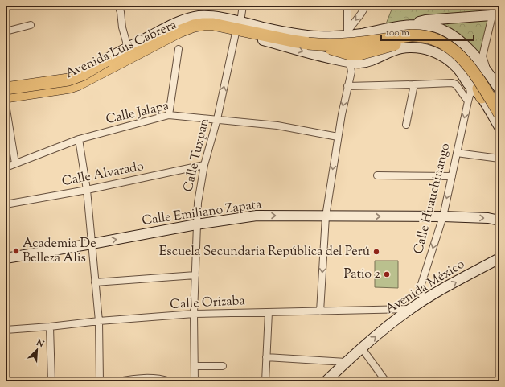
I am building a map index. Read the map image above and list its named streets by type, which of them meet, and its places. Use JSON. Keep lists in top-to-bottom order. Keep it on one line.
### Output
{"streets":{"main road":["Avenida Luis Cabrera","Calle Emiliano Zapata","Avenida México"],"street":["Calle Jalapa","Calle Tuxpan","Calle Alvarado","Calle Huauchinango","Calle Orizaba"]},"crossings":[["Avenida Luis Cabrera","Calle Tuxpan"],["Avenida Luis Cabrera","Calle Huauchinango"],["Calle Jalapa","Calle Tuxpan"],["Calle Tuxpan","Calle Alvarado"],["Calle Tuxpan","Calle Emiliano Zapata"],["Calle Tuxpan","Calle Orizaba"],["Calle Huauchinango","Calle Emiliano Zapata"],["Calle Huauchinango","Avenida México"],["Avenida México","Calle Orizaba"]],"one_way":["Calle Huauchinango","Calle Emiliano Zapata","Avenida México"],"places":["Academia De Belleza Alis","Escuela Secundaria República del Perú","Patio 2"],"scale_bar":"100 m","north":"top right"}
